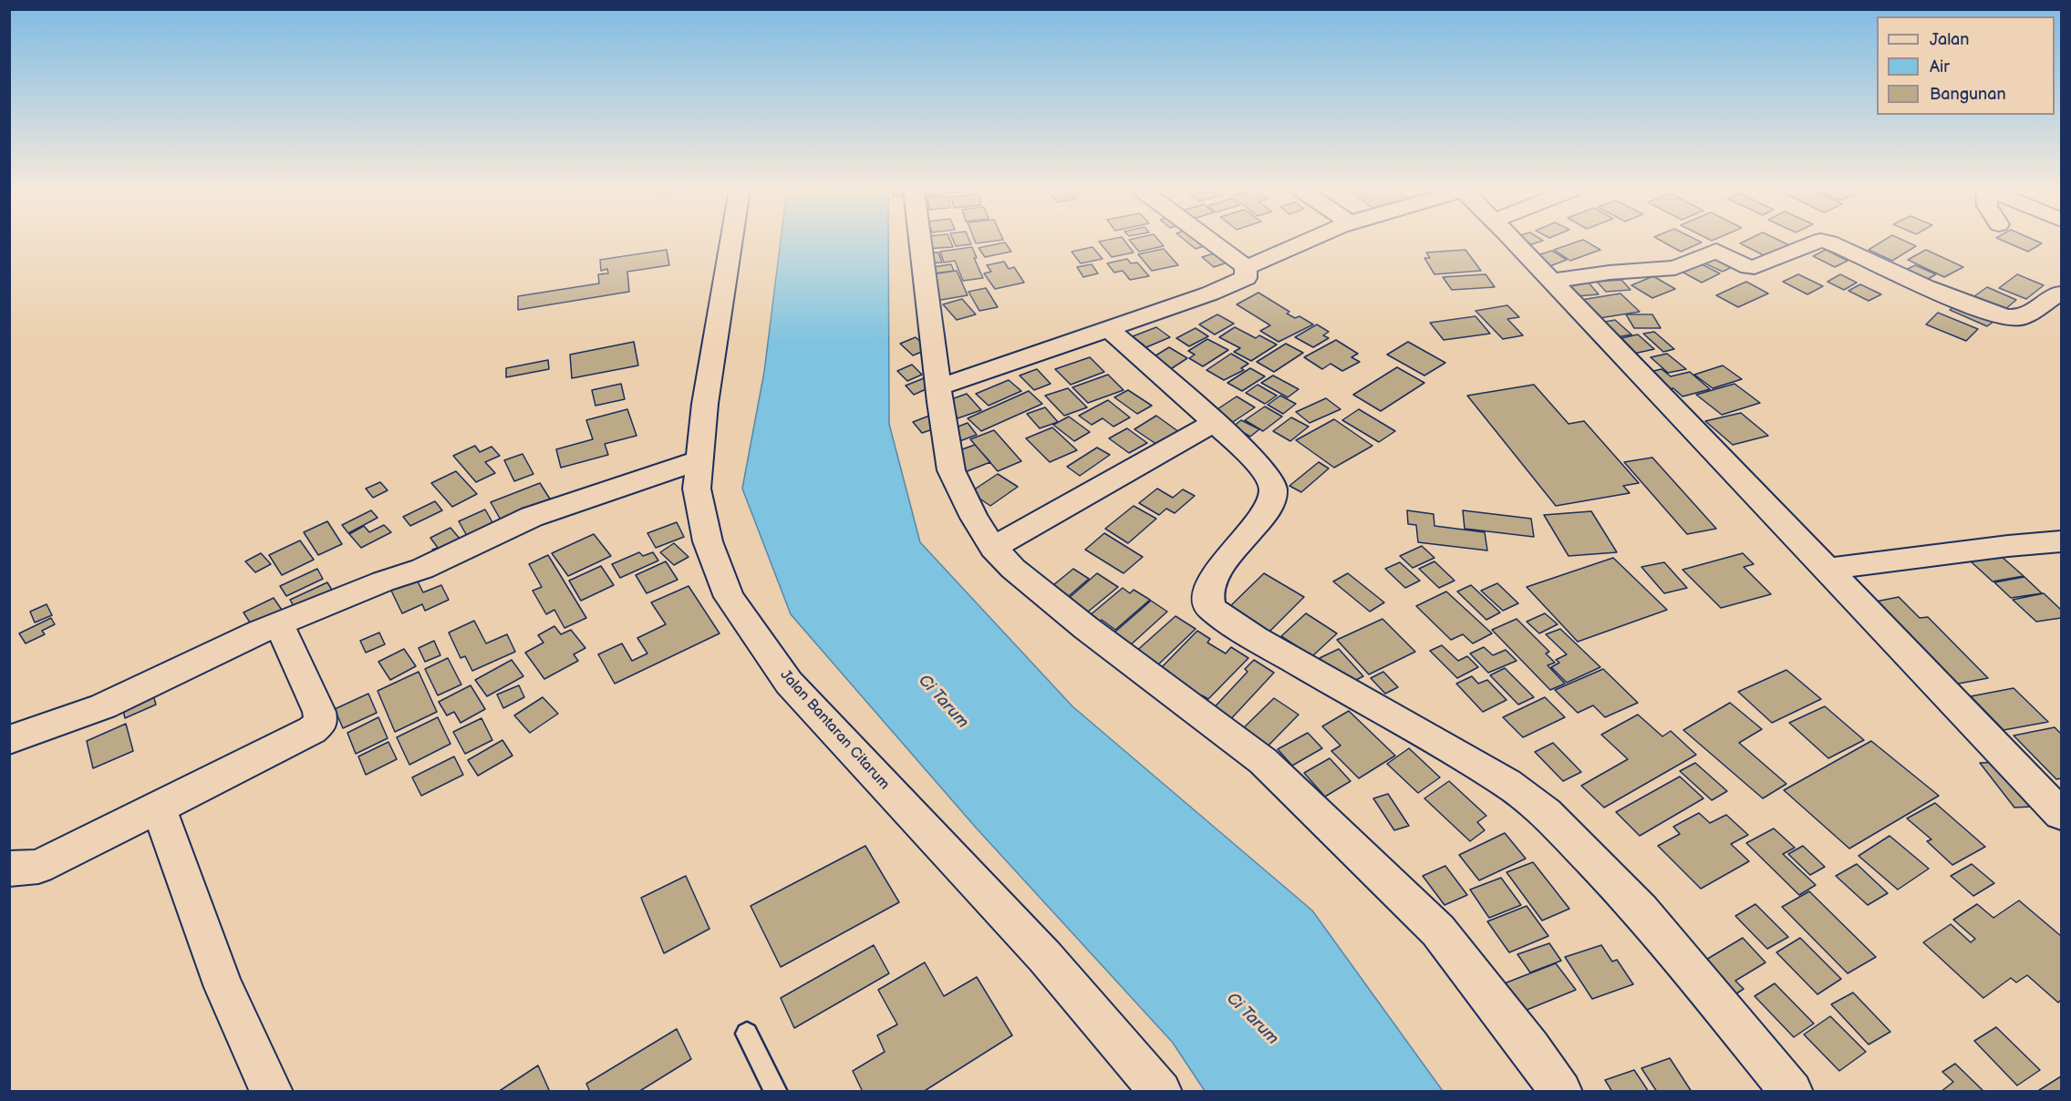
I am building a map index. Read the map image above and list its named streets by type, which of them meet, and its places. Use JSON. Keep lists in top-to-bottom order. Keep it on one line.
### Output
{"streets":{"street":["Jalan Bantaran Citarum"]},"water":["Ci Tarum"],"legend":["Jalan","Air","Bangunan"]}
